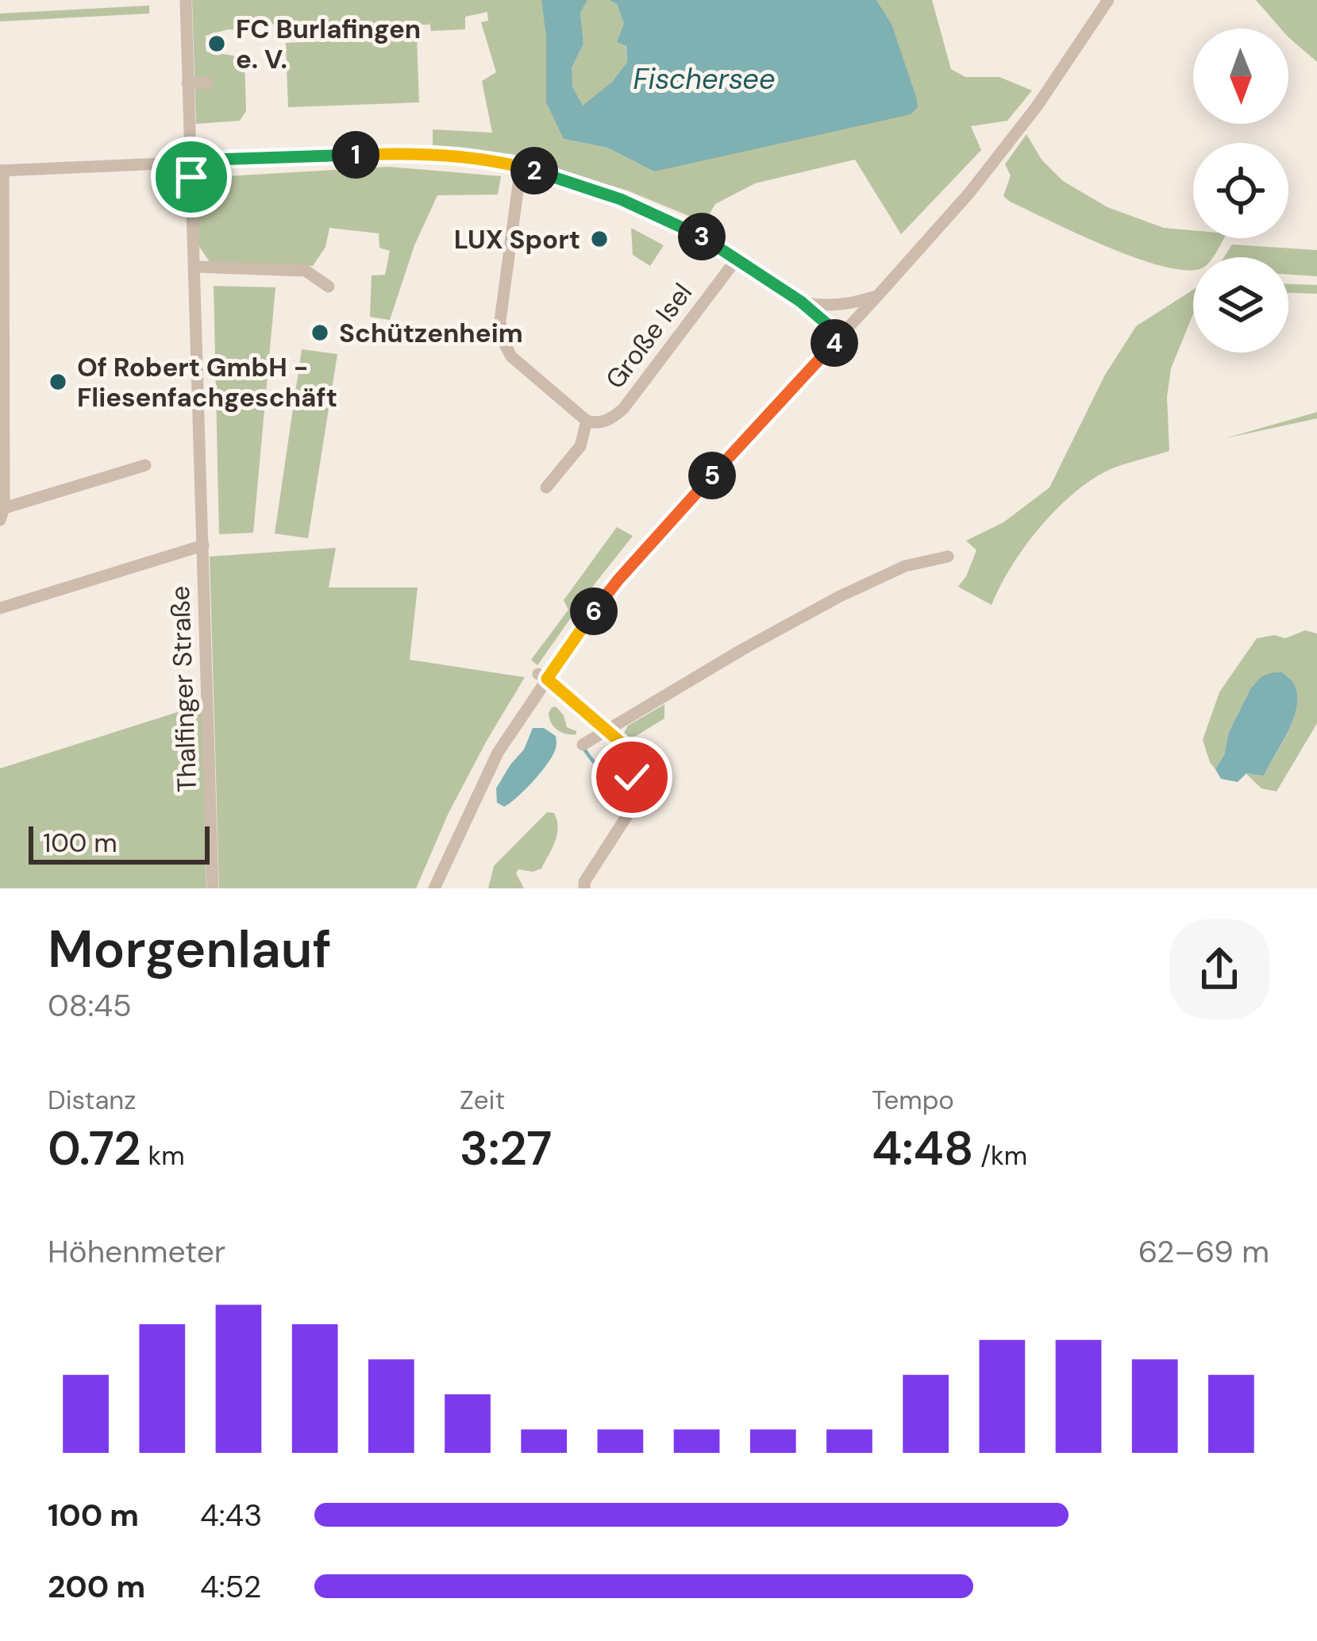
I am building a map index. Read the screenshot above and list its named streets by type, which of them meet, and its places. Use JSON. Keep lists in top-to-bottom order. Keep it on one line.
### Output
{"streets":{"street":["Große Isel","Thalfinger Straße"]},"water":["Fischersee"],"places":["FC Burlafingen e. V.","LUX Sport","Schützenheim","Of Robert GmbH - Fliesenfachgeschäft"],"scale_bar":"100 m","north":"bottom","page":{"pins":["1","2","3","4","5","6"],"scale":"100 m","heading":["Morgenlauf","08:45"],"stats":[["Distanz","0.72 km"],["Zeit","3:27"],["Tempo","4:48 /km"]],"chart":["Höhenmeter","62–69 m"],"list":[{"name":"100 m","note":"4:43"},{"name":"200 m","note":"4:52"}]}}
